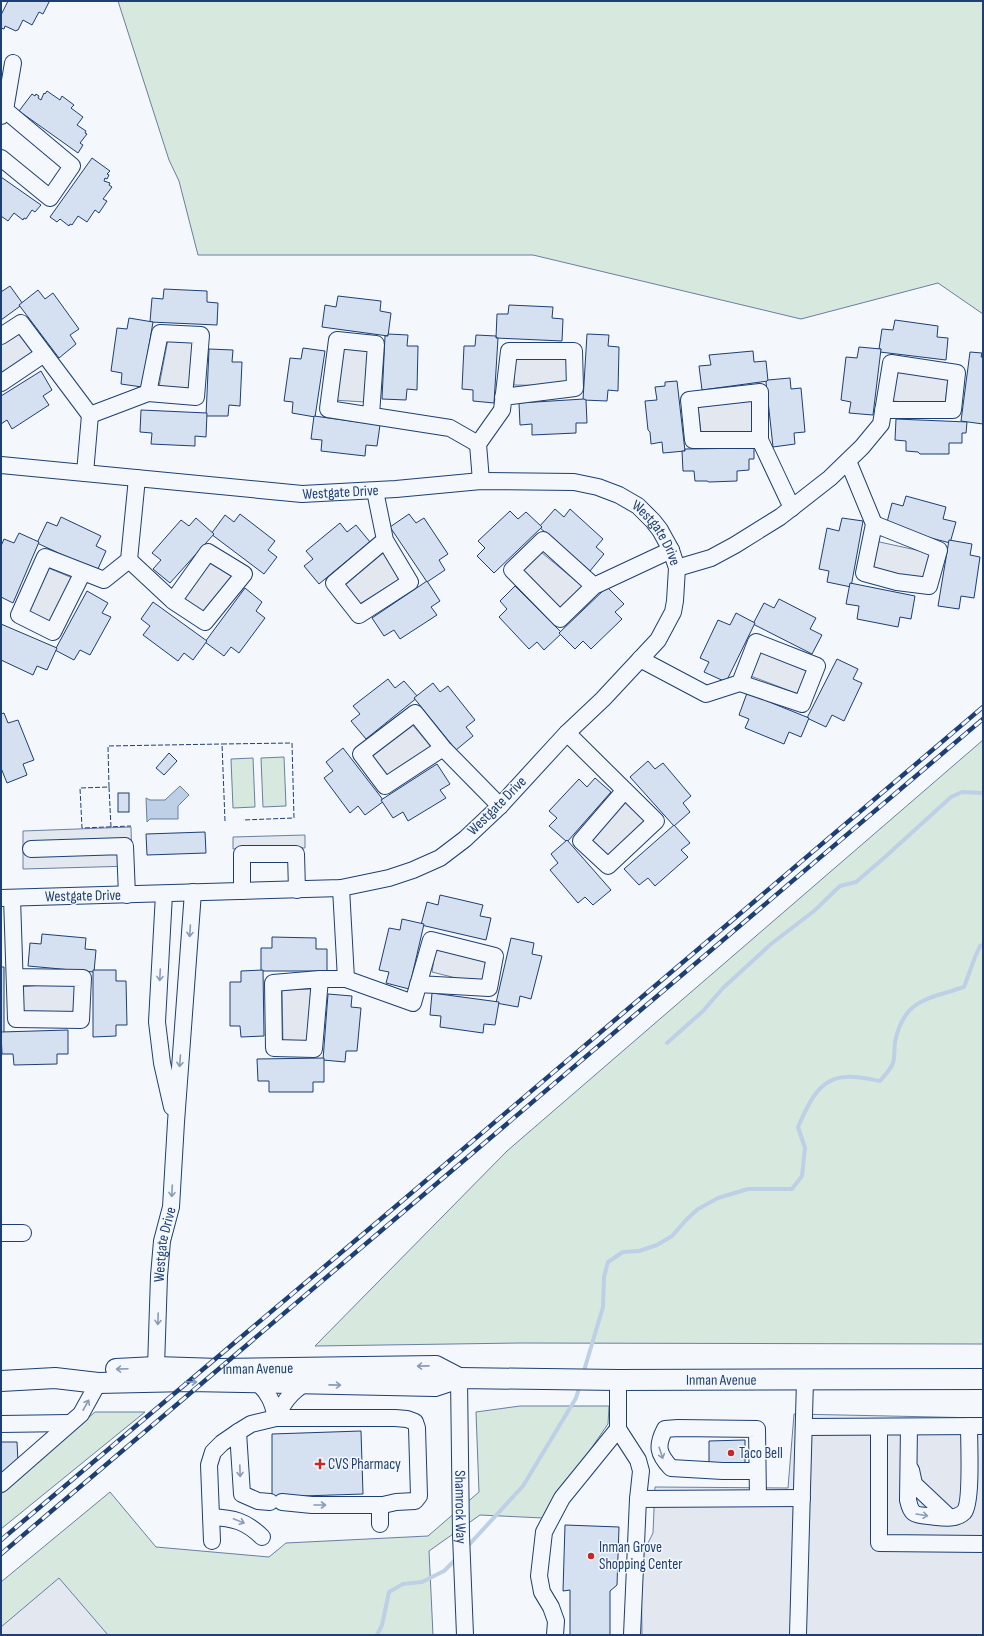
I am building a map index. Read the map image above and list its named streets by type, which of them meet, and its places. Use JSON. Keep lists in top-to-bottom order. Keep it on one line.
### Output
{"streets":{"main road":["Inman Avenue"],"street":["Westgate Drive","Shamrock Way"]},"crossings":[["Westgate Drive","Inman Avenue"],["Inman Avenue","Shamrock Way"]],"places":{"other":["Taco Bell","Inman Grove Shopping Center"],"health":["CVS Pharmacy"]}}
